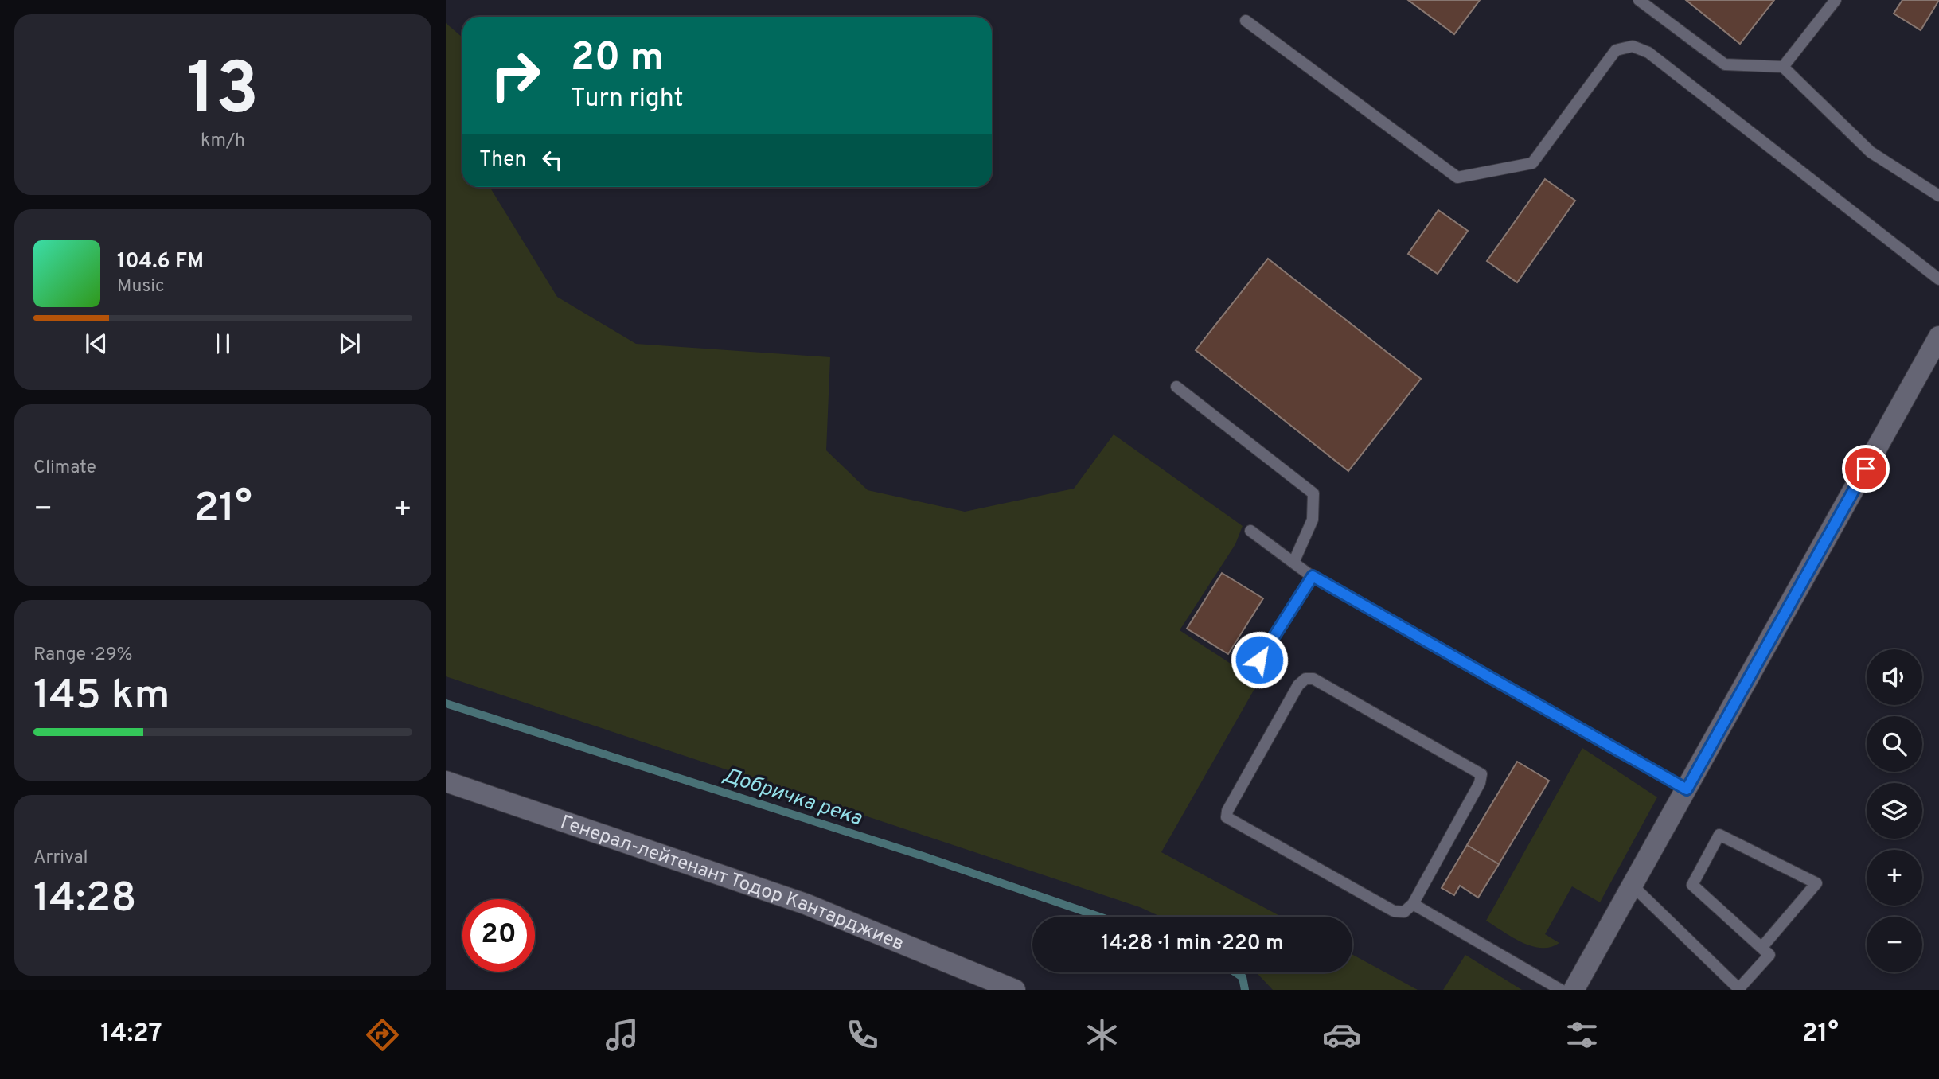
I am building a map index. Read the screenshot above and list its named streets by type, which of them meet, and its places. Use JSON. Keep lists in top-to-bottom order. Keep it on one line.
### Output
{"streets":{"street":["Генерал-лейтенант Тодор Кантарджиев"]},"water":["Добричка река"],"page":{"tile":[["13","km/h"],"Climate",["Range · 29%","145 km"],["Arrival","14:28"]],"turn":["20 m","Turn right"],"then":"Then","song":["104.6 FM","Music"],"heat":["−","21°","+"],"map_buttons":["+","−"],"limit":"20","trip":"14:28 · 1 min · 220 m","tabs":["14:27","21°"]}}
